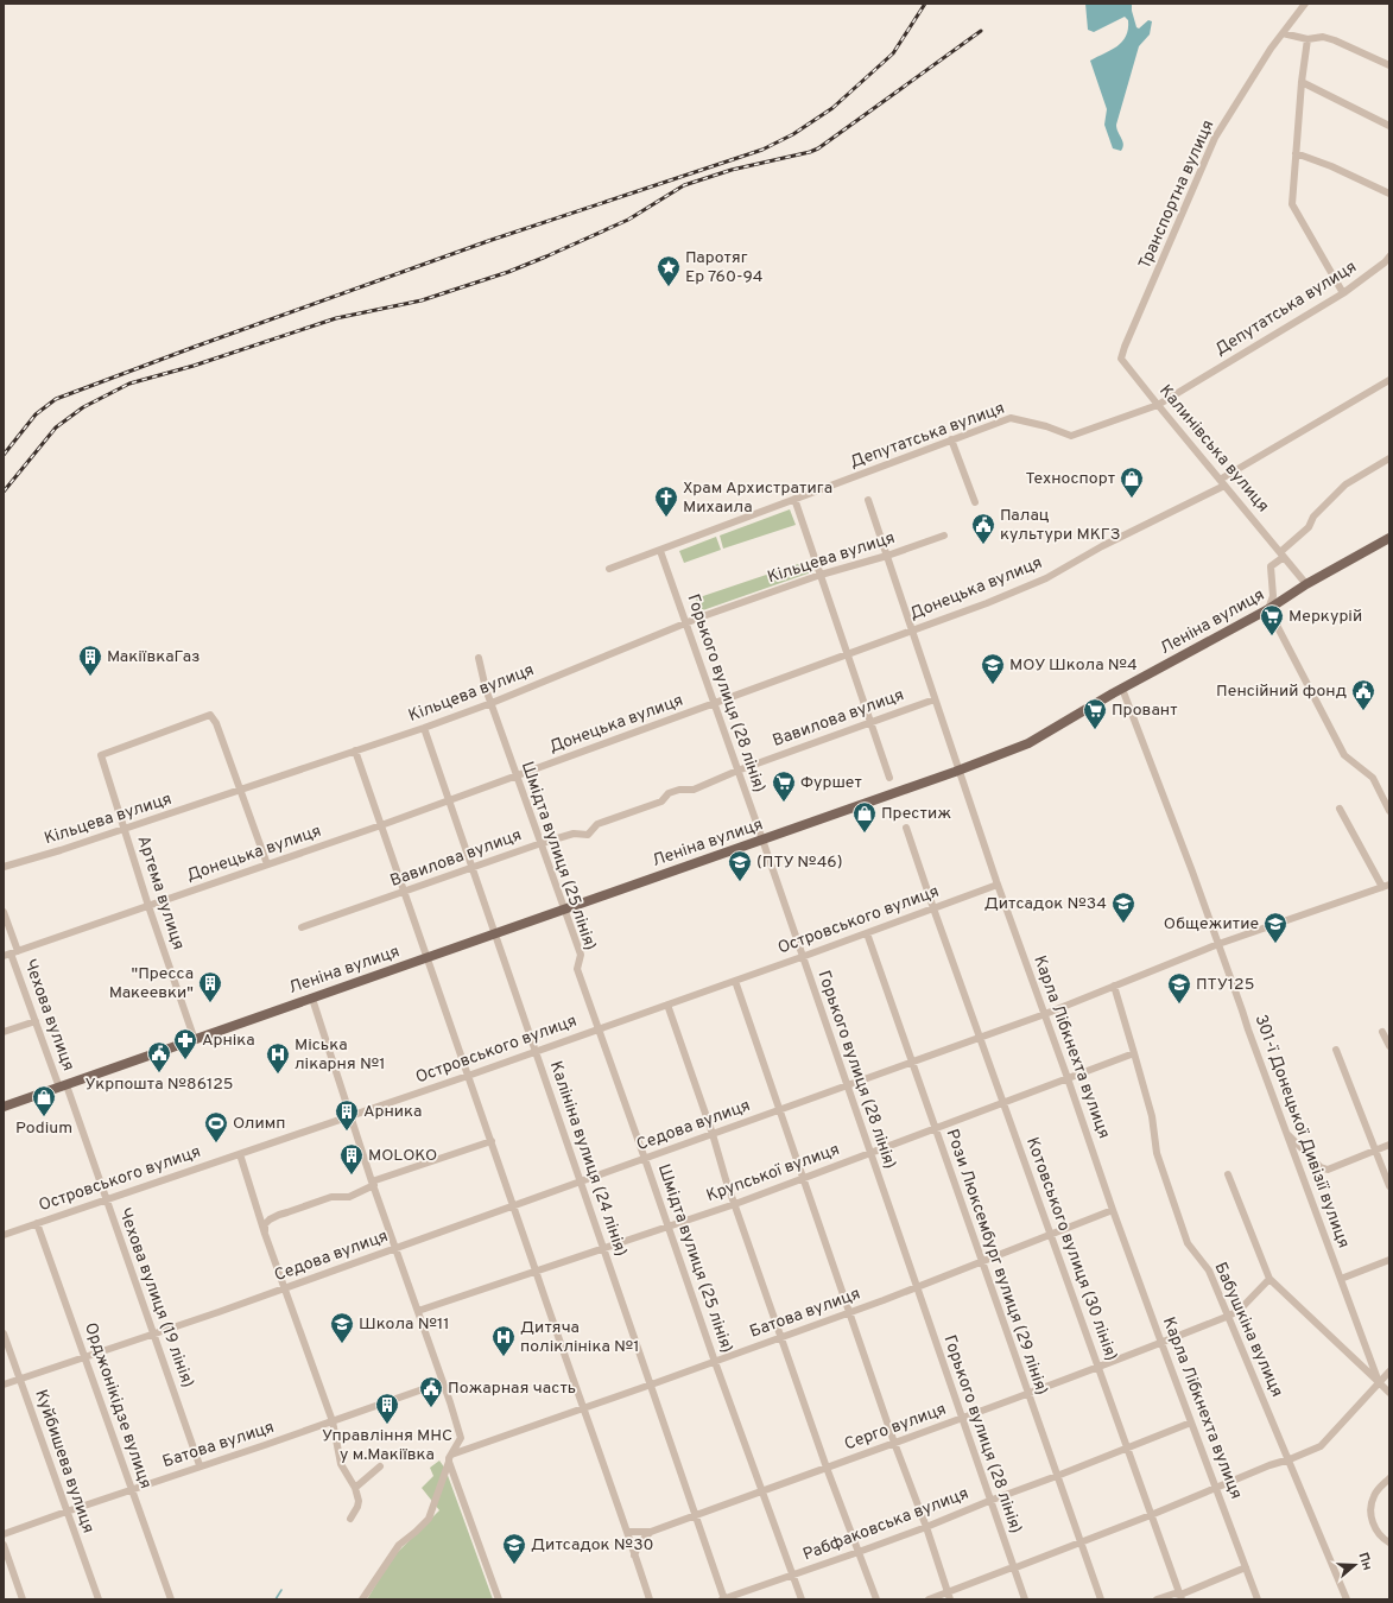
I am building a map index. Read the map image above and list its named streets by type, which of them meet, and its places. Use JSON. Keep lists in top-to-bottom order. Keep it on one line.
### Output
{"streets":{"main road":["Леніна вулиця"],"street":["Транспортна вулиця","Депутатська вулиця","Калинівська вулиця","Кільцева вулиця","Донецька вулиця","Горького вулиця (28 лiнiя)","Вавилова вулиця","Шмідта вулиця (25 лiнiя)","Артема вулиця","Островського вулиця","Чехова вулиця","Карла Лібкнехта вулиця","Седова вулиця","301-ї Донецької Дивізії вулиця","Калініна вулиця (24 лiнiя)","Крупської вулиця","Котовського вулиця (30 лiнiя)","Рози Люксембург вулиця (29 лiнiя)","Чехова вулиця (19 лiнiя)","Батова вулиця","Бабушкіна вулиця","Орджонікідзе вулиця","Серго вулиця","Куйбишева вулиця","Рабфаковська вулиця"]},"crossings":[["Транспортна вулиця","Калинівська вулиця"],["Депутатська вулиця","Калинівська вулиця"],["Депутатська вулиця","Горького вулиця (28 лiнiя)"],["Калинівська вулиця","Донецька вулиця"],["Калинівська вулиця","Леніна вулиця"],["Кільцева вулиця","Горького вулиця (28 лiнiя)"],["Кільцева вулиця","Шмідта вулиця (25 лiнiя)"],["Кільцева вулиця","Артема вулиця"],["Кільцева вулиця","Карла Лібкнехта вулиця"],["Кільцева вулиця","Калініна вулиця (24 лiнiя)"],["Донецька вулиця","Горького вулиця (28 лiнiя)"],["Донецька вулиця","Шмідта вулиця (25 лiнiя)"],["Донецька вулиця","Артема вулиця"],["Донецька вулиця","Чехова вулиця"],["Донецька вулиця","Карла Лібкнехта вулиця"],["Донецька вулиця","Калініна вулиця (24 лiнiя)"],["Леніна вулиця","Горького вулиця (28 лiнiя)"],["Леніна вулиця","Шмідта вулиця (25 лiнiя)"],["Леніна вулиця","Артема вулиця"],["Леніна вулиця","Чехова вулиця"],["Леніна вулиця","Карла Лібкнехта вулиця"],["Леніна вулиця","301-ї Донецької Дивізії вулиця"],["Леніна вулиця","Калініна вулиця (24 лiнiя)"],["Леніна вулиця","Чехова вулиця (19 лiнiя)"],["Горького вулиця (28 лiнiя)","Вавилова вулиця"],["Горького вулиця (28 лiнiя)","Островського вулиця"],["Горького вулиця (28 лiнiя)","Седова вулиця"],["Горького вулиця (28 лiнiя)","Крупської вулиця"],["Горького вулиця (28 лiнiя)","Батова вулиця"],["Горького вулиця (28 лiнiя)","Серго вулиця"],["Горького вулиця (28 лiнiя)","Рабфаковська вулиця"],["Вавилова вулиця","Шмідта вулиця (25 лiнiя)"],["Вавилова вулиця","Карла Лібкнехта вулиця"],["Вавилова вулиця","Калініна вулиця (24 лiнiя)"],["Шмідта вулиця (25 лiнiя)","Островського вулиця"],["Шмідта вулиця (25 лiнiя)","Седова вулиця"],["Шмідта вулиця (25 лiнiя)","Крупської вулиця"],["Шмідта вулиця (25 лiнiя)","Батова вулиця"],["Шмідта вулиця (25 лiнiя)","Серго вулиця"],["Шмідта вулиця (25 лiнiя)","Рабфаковська вулиця"],["Островського вулиця","Карла Лібкнехта вулиця"],["Островського вулиця","Калініна вулиця (24 лiнiя)"],["Островського вулиця","Котовського вулиця (30 лiнiя)"],["Островського вулиця","Рози Люксембург вулиця (29 лiнiя)"],["Островського вулиця","Чехова вулиця (19 лiнiя)"],["Островського вулиця","Орджонікідзе вулиця"],["Чехова вулиця","Чехова вулиця (19 лiнiя)"],["Карла Лібкнехта вулиця","Седова вулиця"],["Карла Лібкнехта вулиця","Крупської вулиця"],["Карла Лібкнехта вулиця","Батова вулиця"],["Карла Лібкнехта вулиця","Серго вулиця"],["Карла Лібкнехта вулиця","Рабфаковська вулиця"],["Седова вулиця","301-ї Донецької Дивізії вулиця"],["Седова вулиця","Калініна вулиця (24 лiнiя)"],["Седова вулиця","Котовського вулиця (30 лiнiя)"],["Седова вулиця","Рози Люксембург вулиця (29 лiнiя)"],["Седова вулиця","Чехова вулиця (19 лiнiя)"],["Седова вулиця","Бабушкіна вулиця"],["Седова вулиця","Орджонікідзе вулиця"],["Седова вулиця","Куйбишева вулиця"],["Калініна вулиця (24 лiнiя)","Крупської вулиця"],["Калініна вулиця (24 лiнiя)","Батова вулиця"],["Калініна вулиця (24 лiнiя)","Серго вулиця"],["Калініна вулиця (24 лiнiя)","Рабфаковська вулиця"],["Крупської вулиця","Котовського вулиця (30 лiнiя)"],["Крупської вулиця","Рози Люксембург вулиця (29 лiнiя)"],["Крупської вулиця","Бабушкіна вулиця"],["Котовського вулиця (30 лiнiя)","Батова вулиця"],["Котовського вулиця (30 лiнiя)","Серго вулиця"],["Котовського вулиця (30 лiнiя)","Рабфаковська вулиця"],["Рози Люксембург вулиця (29 лiнiя)","Батова вулиця"],["Рози Люксембург вулиця (29 лiнiя)","Серго вулиця"],["Рози Люксембург вулиця (29 лiнiя)","Рабфаковська вулиця"],["Чехова вулиця (19 лiнiя)","Батова вулиця"],["Батова вулиця","Орджонікідзе вулиця"],["Батова вулиця","Куйбишева вулиця"],["Бабушкіна вулиця","Серго вулиця"]],"places":{"place":["Паротяг Ер 760-94"],"shop":["Техноспорт","Престиж","Podium"],"church":["Храм Архистратига Михаила"],"public building":["Палац культури МКГЗ","Пенсійний фонд","Укрпошта №86125","Пожарная часть"],"supermarket":["Меркурій","Провант","Фуршет"],"building":["МакіївкаГаз","\"Пресса Макеевки\"","Арника","MOLOKO","Управління МНС у м.Макіївка"],"school or university":["МОУ Школа №4","(ПТУ №46)","Дитсадок №34","Общежитие","ПТУ125","Школа №11","Дитсадок №30"],"pharmacy":["Арніка"],"hospital":["Міська лікарня №1","Дитяча поліклініка №1"],"sports":["Олимп"]},"north":"right"}
